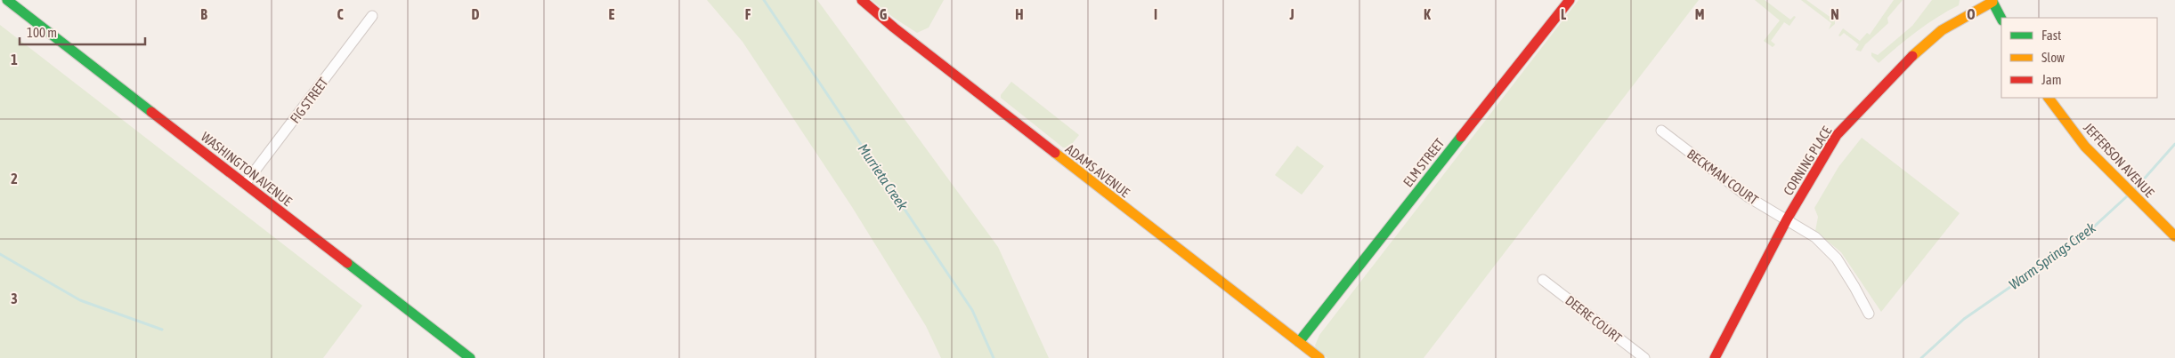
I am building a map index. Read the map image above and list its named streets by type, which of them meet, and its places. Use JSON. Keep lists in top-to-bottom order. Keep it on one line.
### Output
{"streets":{"street":["FIG STREET","JEFFERSON AVENUE","CORNING PLACE","ELM STREET","WASHINGTON AVENUE","ADAMS AVENUE","BECKMAN COURT","DEERE COURT"]},"crossings":[["FIG STREET","WASHINGTON AVENUE"],["CORNING PLACE","BECKMAN COURT"],["ELM STREET","ADAMS AVENUE"]],"water":["Murrieta Creek","Warm Springs Creek"],"legend":["Fast","Slow","Jam"],"scale_bar":"100 m","grid":{"columns":["B","C","D","E","F","G","H","I","J","K","L","M","N","O"],"rows":["1","2","3"]}}
